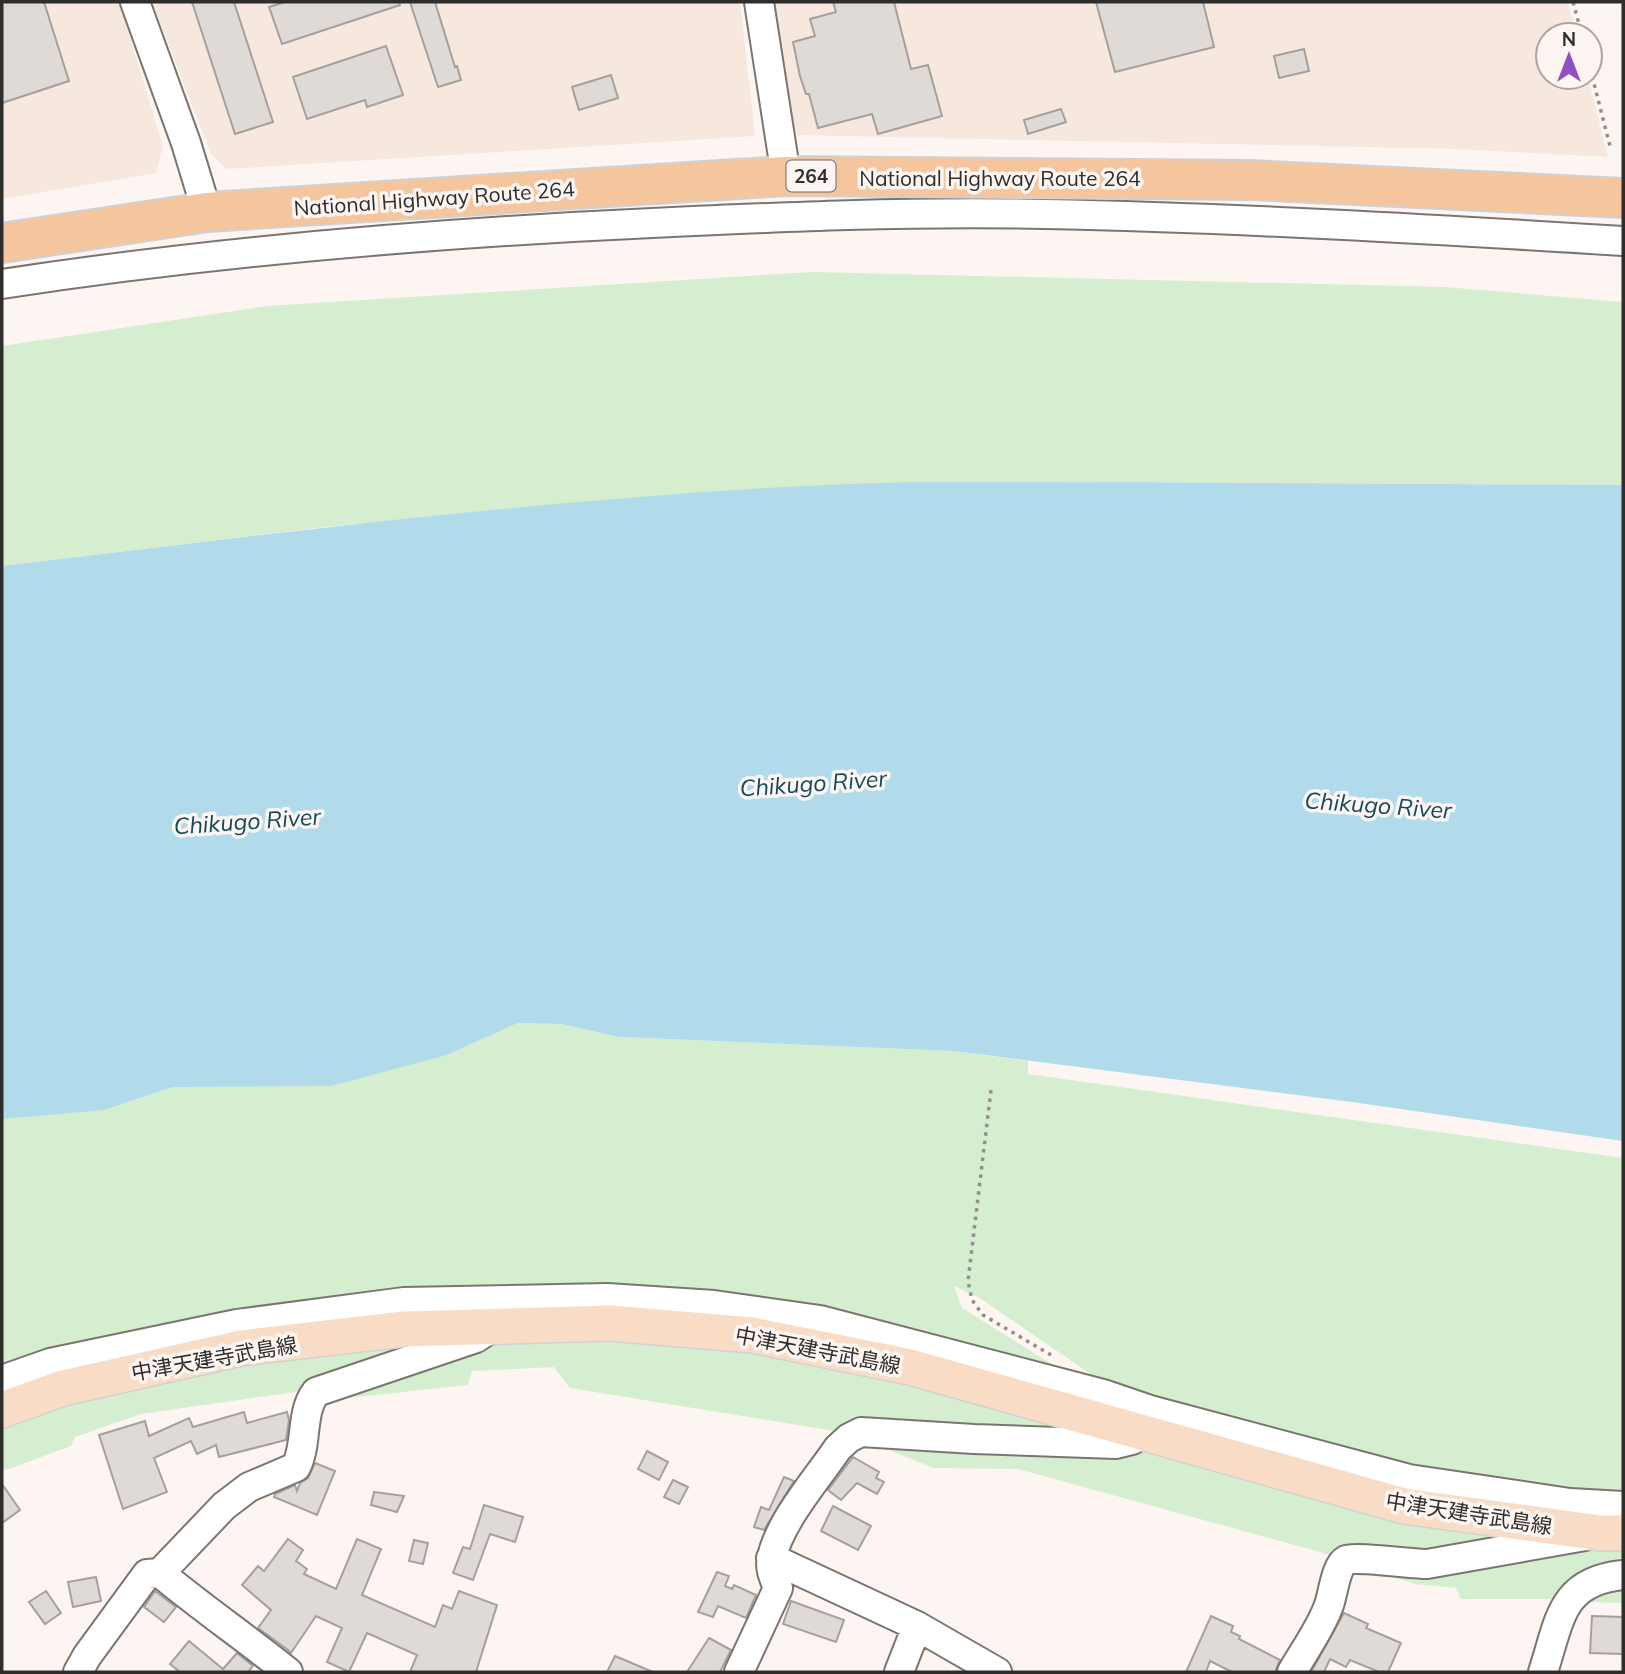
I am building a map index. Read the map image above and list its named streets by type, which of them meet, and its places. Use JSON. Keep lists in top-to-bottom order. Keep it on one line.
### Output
{"streets":{"highway":["264","National Highway Route 264"],"main road":["中津天建寺武島線"]},"water":["Chikugo River"],"north":"top"}
